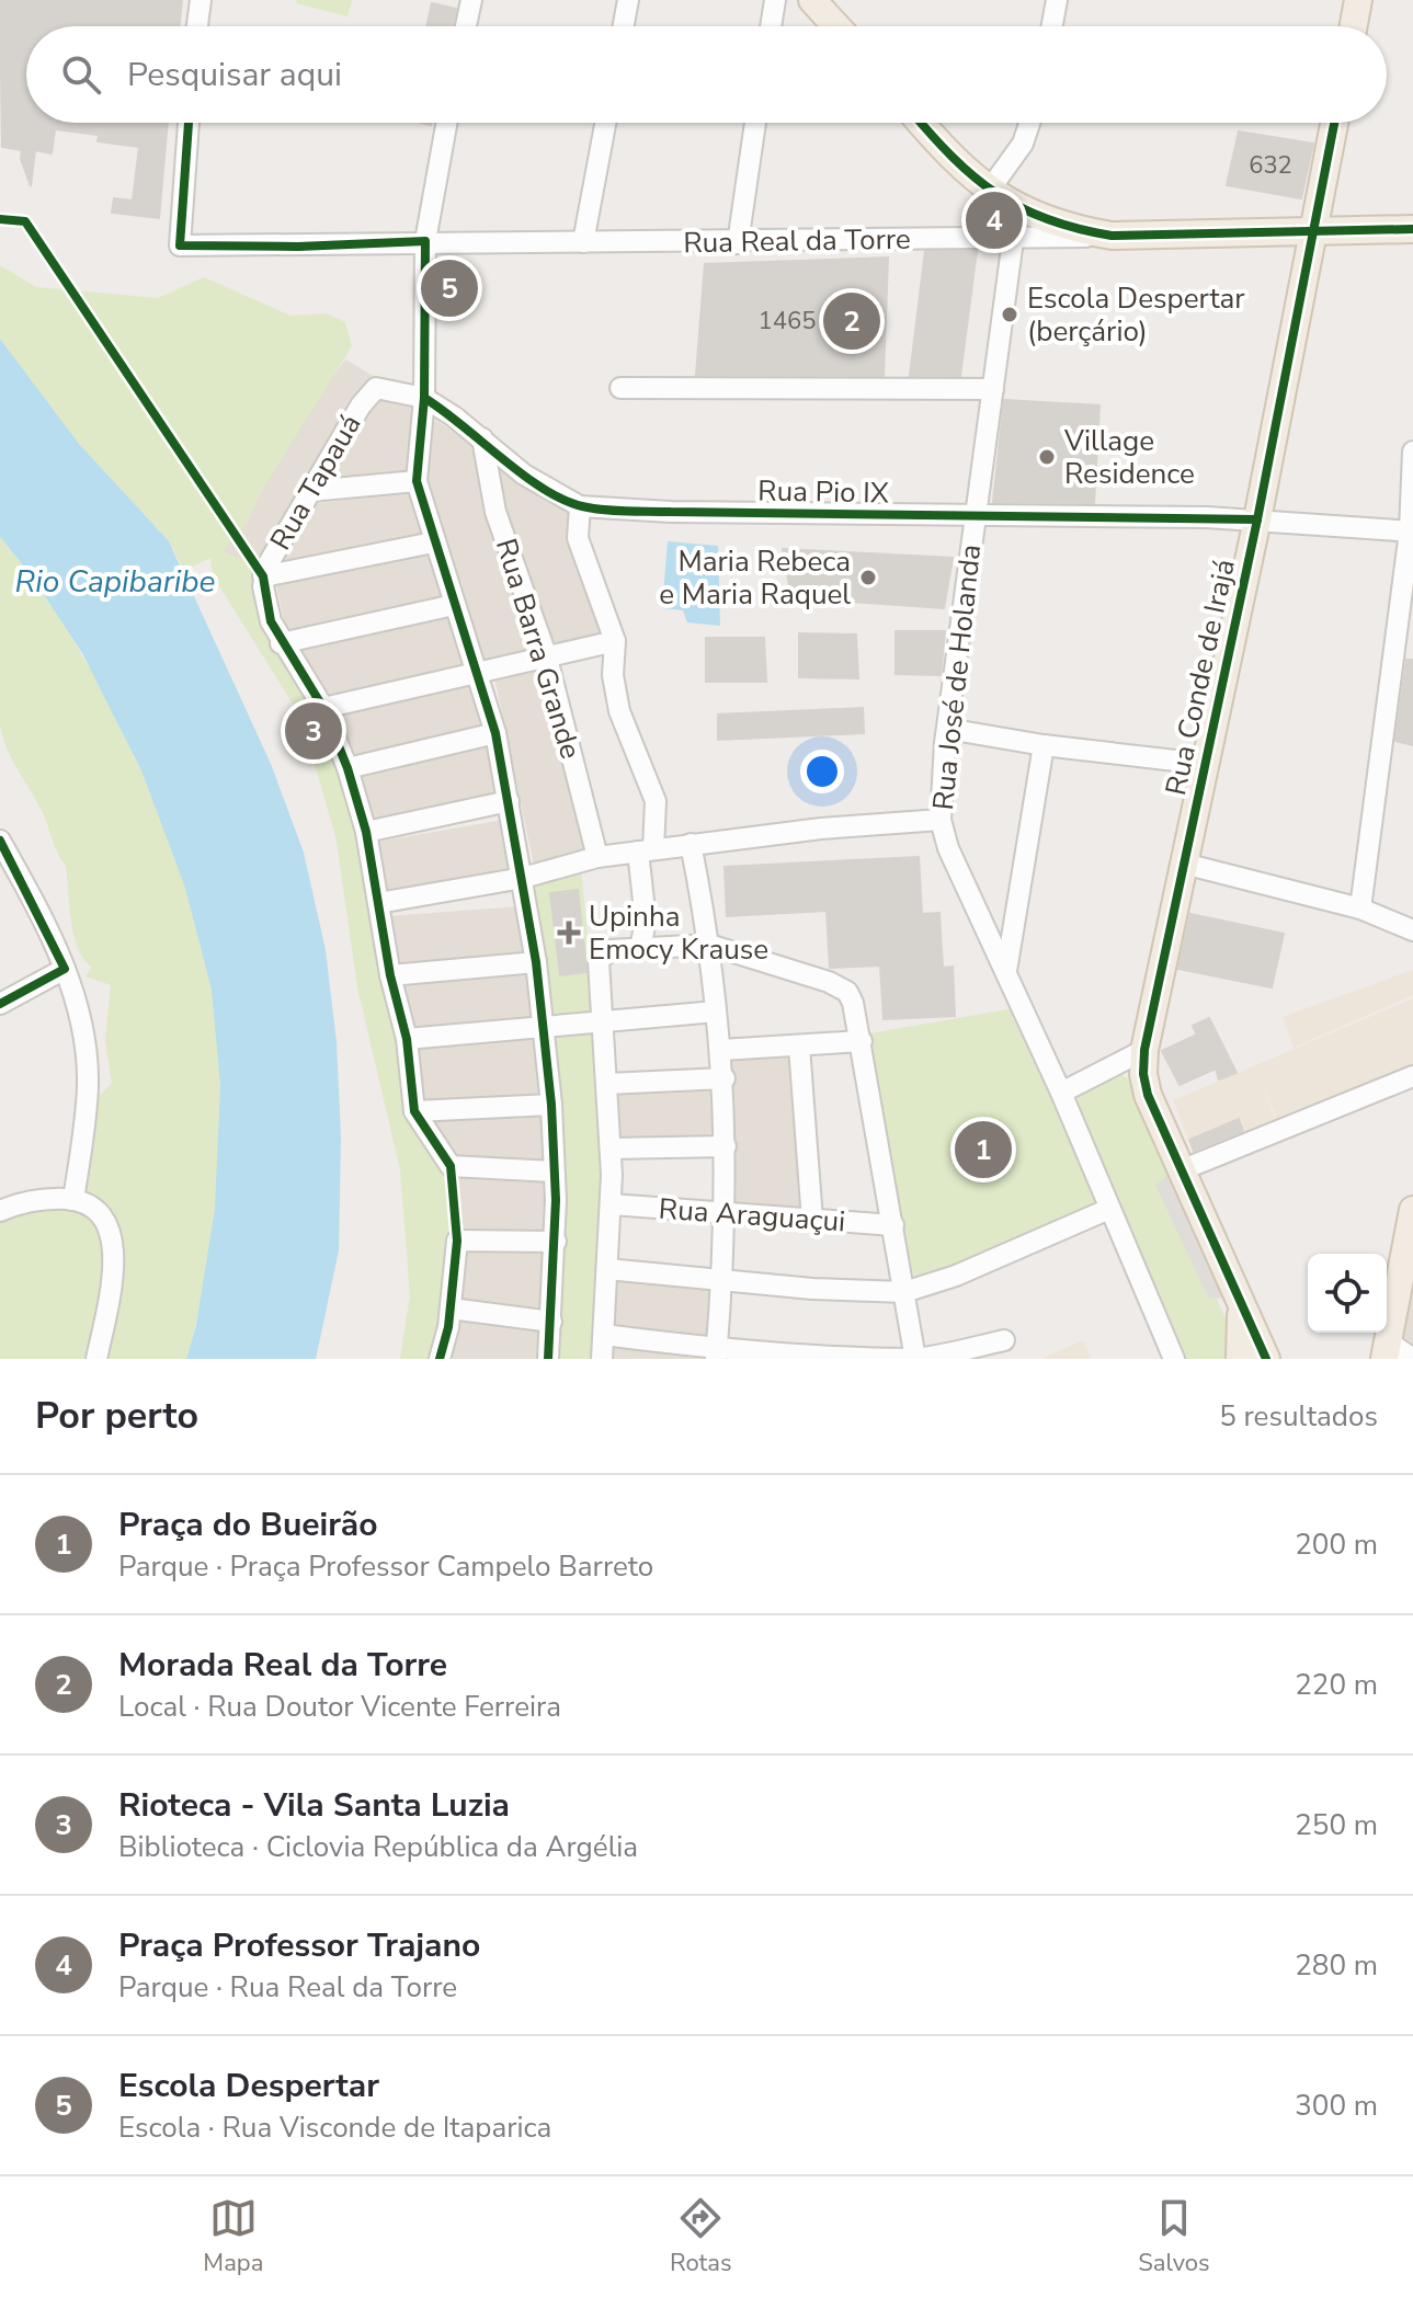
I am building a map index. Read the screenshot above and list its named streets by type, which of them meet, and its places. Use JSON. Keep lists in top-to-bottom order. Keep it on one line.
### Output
{"streets":{"main road":["Rua Real da Torre","Rua Conde de Irajá"],"street":["Rua Tapauá","Rua Pio IX","Rua Barra Grande","Rua José de Holanda","Rua Araguaçui"]},"crossings":[["Rua Real da Torre","Rua José de Holanda"],["Rua Real da Torre","Rua Conde de Irajá"],["Rua Tapauá","Rua Pio IX"],["Rua Pio IX","Rua Barra Grande"],["Rua Pio IX","Rua José de Holanda"],["Rua Pio IX","Rua Conde de Irajá"]],"water":["Rio Capibaribe"],"places":{"other":["Escola Despertar (berçário)","Village Residence","Maria Rebeca e Maria Raquel"],"health":["Upinha Emocy Krause"]},"house_numbers":["632","1465"],"page":{"search":"Pesquisar aqui","pins":["4","5","2","3","1"],"heading":["Por perto","5 resultados"],"list":[{"mark":"1","name":"Praça do Bueirão","note":"Parque · Praça Professor Campelo Barreto","value":"200 m"},{"mark":"2","name":"Morada Real da Torre","note":"Local · Rua Doutor Vicente Ferreira","value":"220 m"},{"mark":"3","name":"Rioteca - Vila Santa Luzia","note":"Biblioteca · Ciclovia República da Argélia","value":"250 m"},{"mark":"4","name":"Praça Professor Trajano","note":"Parque · Rua Real da Torre","value":"280 m"},{"mark":"5","name":"Escola Despertar","note":"Escola · Rua Visconde de Itaparica","value":"300 m"}],"nav":["Mapa","Rotas","Salvos"]}}
